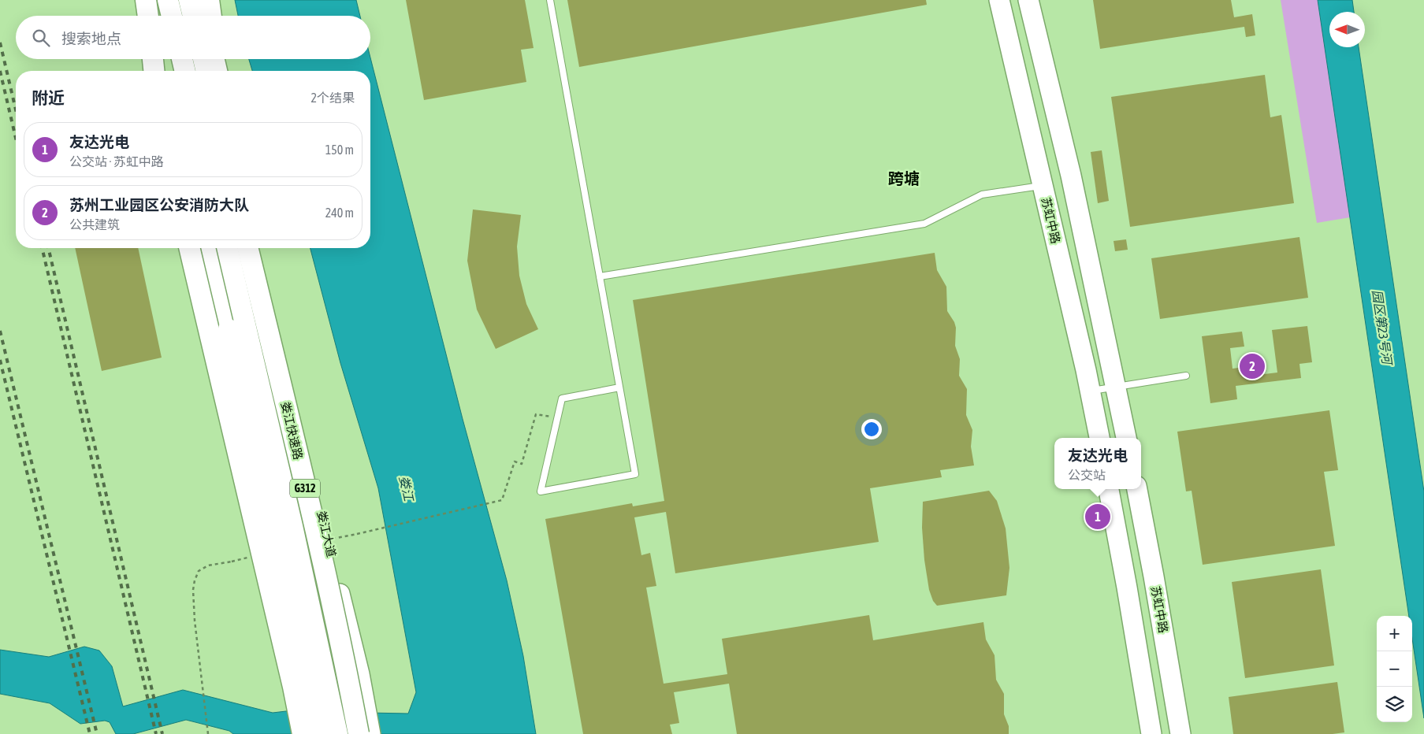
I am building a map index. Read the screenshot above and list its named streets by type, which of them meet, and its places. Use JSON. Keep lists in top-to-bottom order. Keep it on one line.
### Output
{"streets":{"highway":["娄江快速路","G312"],"main road":["苏虹中路","娄江大道"]},"districts":["跨塘"],"water":["园区第23号河","娄江"],"north":"left","page":{"search":"搜索地点","heading":["附近","2个结果"],"list":[{"mark":"1","name":"友达光电","note":"公交站 · 苏虹中路","value":"150 m"},{"mark":"2","name":"苏州工业园区公安消防大队","note":"公共建筑","value":"240 m"}],"pins":["2","1"],"popup":["友达光电","公交站"],"map_buttons":["+","−"]}}
